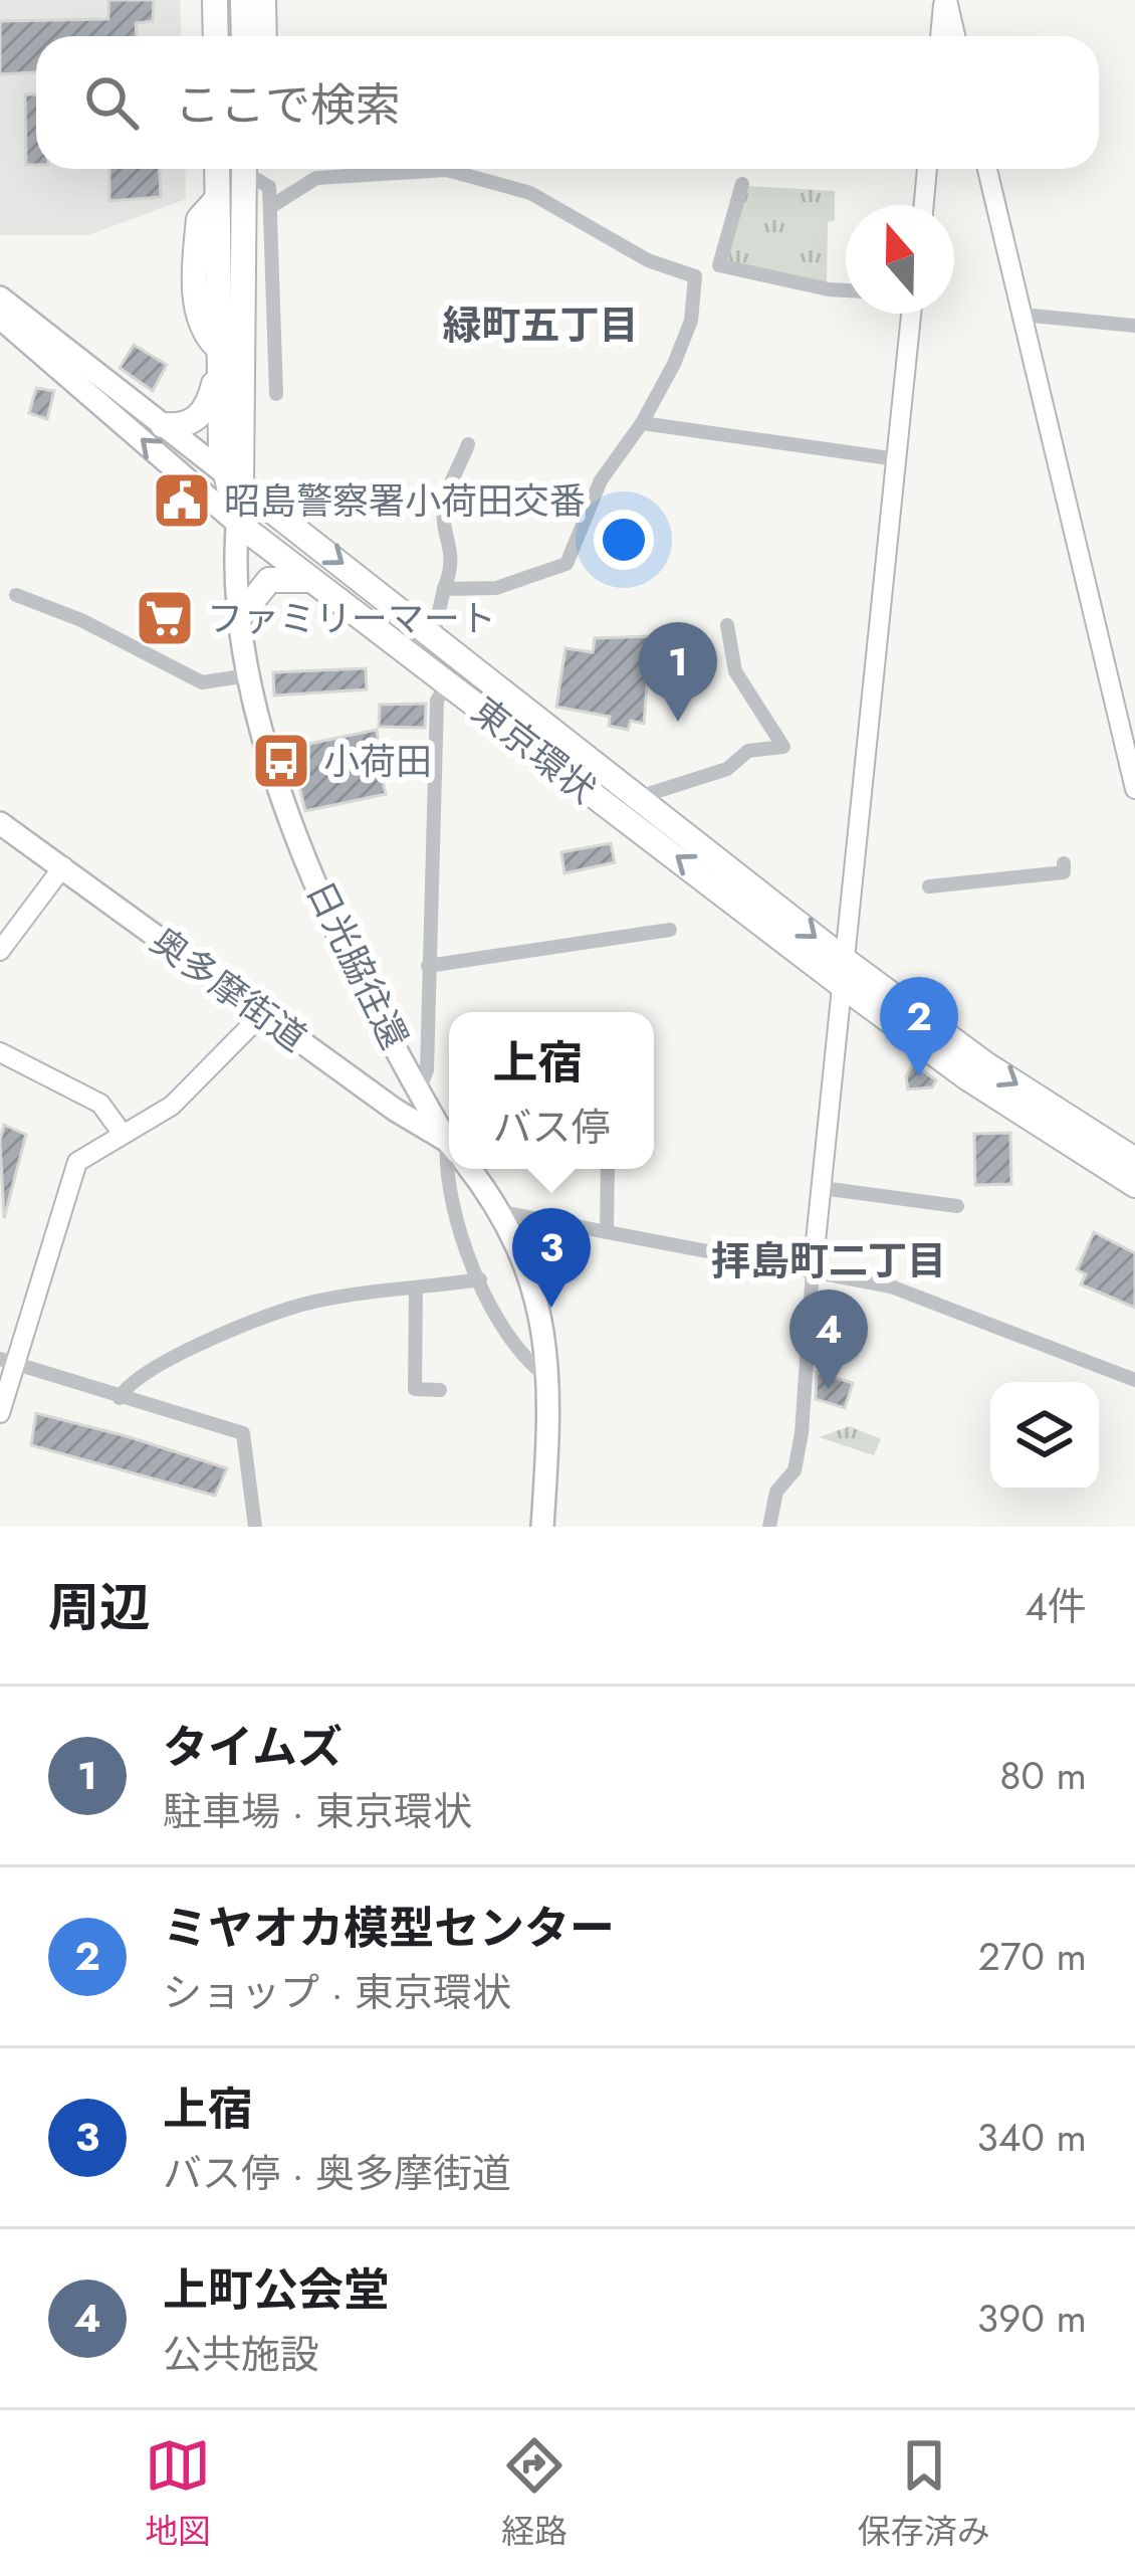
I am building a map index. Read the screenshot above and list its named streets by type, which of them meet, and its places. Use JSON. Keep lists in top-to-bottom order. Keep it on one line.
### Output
{"streets":{"highway":["東京環状"],"main road":["日光脇往還","奥多摩街道"]},"crossings":[["東京環状","日光脇往還"],["日光脇往還","奥多摩街道"]],"districts":["緑町五丁目","拝島町二丁目"],"places":{"public building":["昭島警察署小荷田交番"],"supermarket":["ファミリーマート"],"bus stop":["小荷田"]},"north":"top","page":{"search":"ここで検索","pins":["1","2","3","4"],"popup":["上宿","バス停"],"heading":["周辺","4件"],"list":[{"mark":"1","name":"タイムズ","note":"駐車場 · 東京環状","value":"80 m"},{"mark":"2","name":"ミヤオカ模型センター","note":"ショップ · 東京環状","value":"270 m"},{"mark":"3","name":"上宿","note":"バス停 · 奥多摩街道","value":"340 m"},{"mark":"4","name":"上町公会堂","note":"公共施設","value":"390 m"}],"nav":["地図","経路","保存済み"]}}
